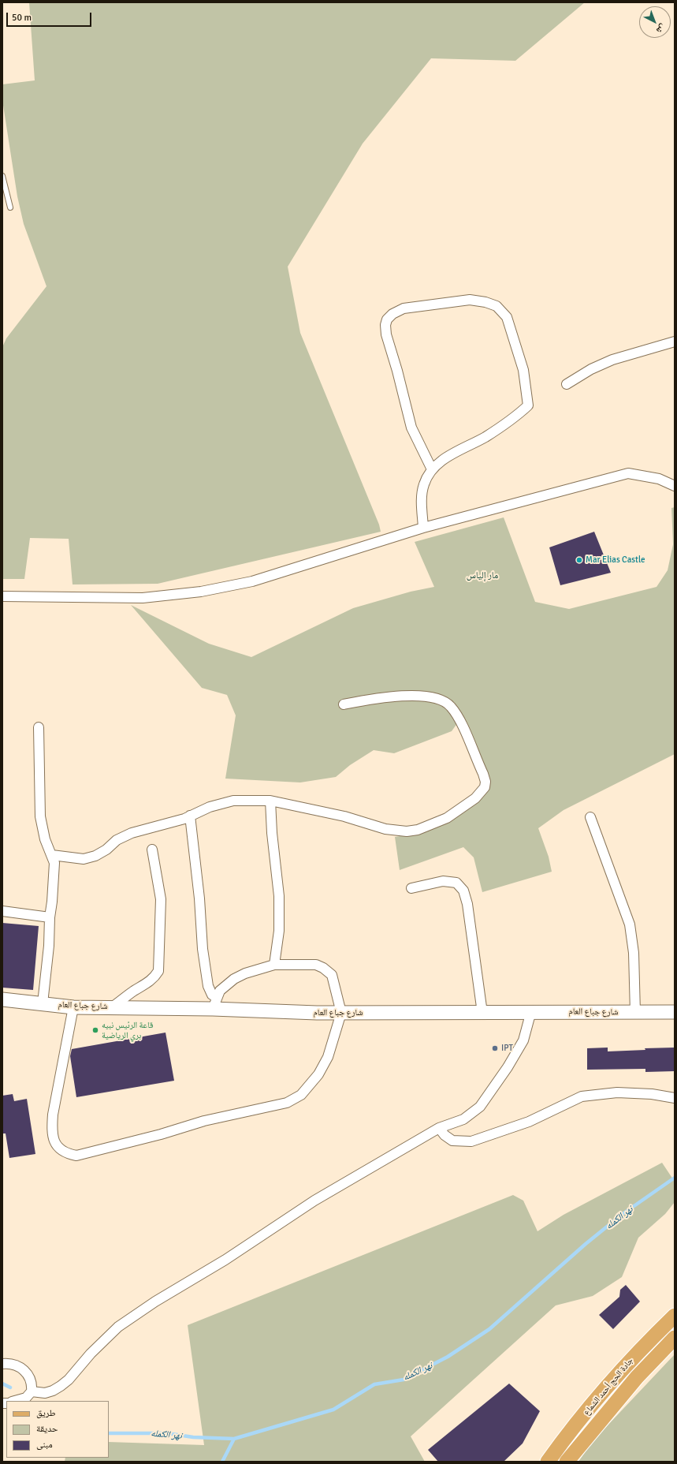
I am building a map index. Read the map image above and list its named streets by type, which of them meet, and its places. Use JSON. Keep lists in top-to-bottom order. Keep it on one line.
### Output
{"streets":{"main road":["شارع جباع العام","جادة الحج أحمد الشماع"]},"districts":["مار إلياس"],"water":["نهر الكمله"],"places":["Mar Elias Castle","قاعة الرئيس نبيه بري الرياضية","IPT"],"legend":["طريق","حديقة","مبنى"],"scale_bar":"50 m","north":"bottom right"}
